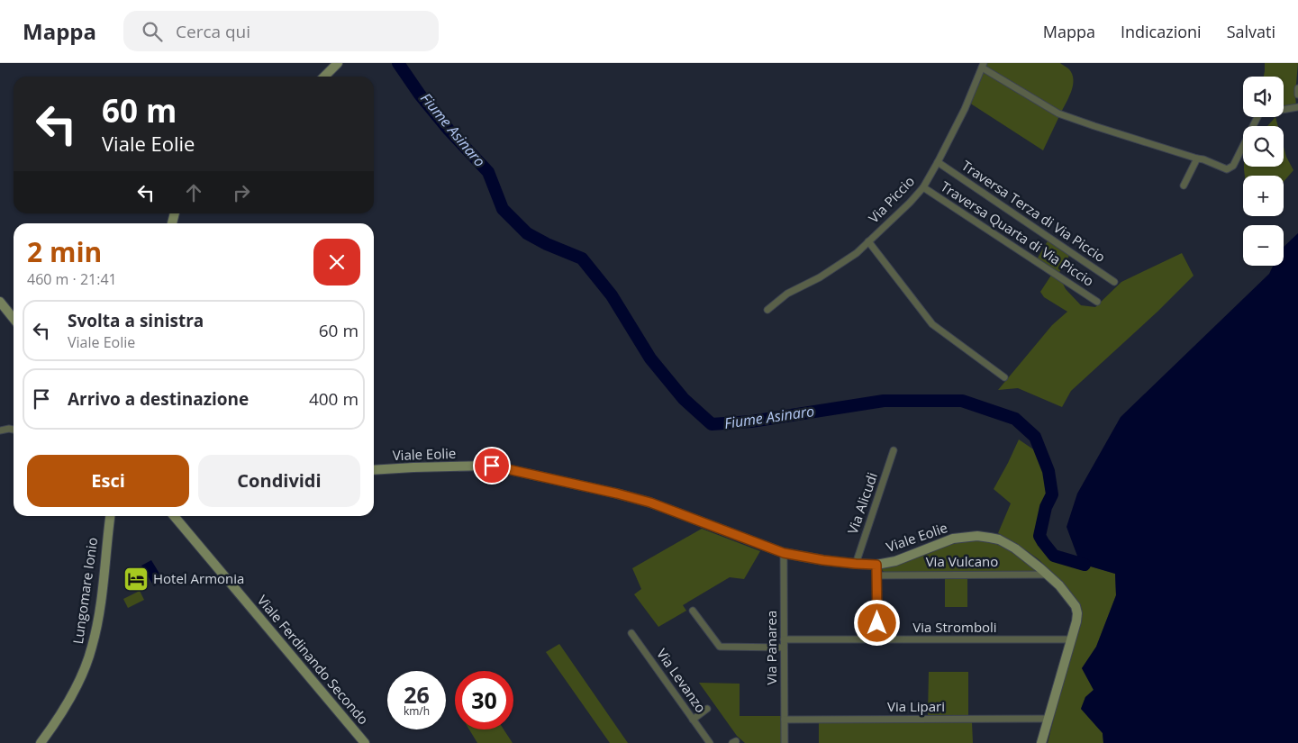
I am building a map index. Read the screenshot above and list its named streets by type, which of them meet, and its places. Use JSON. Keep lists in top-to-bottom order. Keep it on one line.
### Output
{"streets":{"street":["Via Piccio","Traversa Terza di Via Piccio","Traversa Quarta di Via Piccio","Viale Eolie","Via Alicudi","Via Vulcano","Lungomare Ionio","Via Stromboli","Via Panarea","Viale Ferdinando Secondo","Via Levanzo","Via Lipari"]},"crossings":[["Via Piccio","Traversa Terza di Via Piccio"],["Via Piccio","Traversa Quarta di Via Piccio"],["Viale Eolie","Via Alicudi"],["Viale Eolie","Via Vulcano"],["Viale Eolie","Via Stromboli"],["Viale Eolie","Via Panarea"],["Viale Eolie","Via Lipari"],["Via Stromboli","Via Panarea"],["Via Panarea","Via Lipari"]],"water":["Fiume Asinaro"],"places":{"hotel":["Hotel Armonia"]},"page":{"header":"Mappa","search":"Cerca qui","nav":["Mappa","Indicazioni","Salvati"],"map_buttons":["+","−"],"turn":["60 m","Viale Eolie"],"heading":["2 min","460 m · 21:41"],"list":[{"name":"Svolta a sinistra","note":"Viale Eolie","value":"60 m"},{"name":"Arrivo a destinazione","value":"400 m"}],"buttons":["Esci","Condividi"],"speed":"26 km/h","limit":"30"}}
